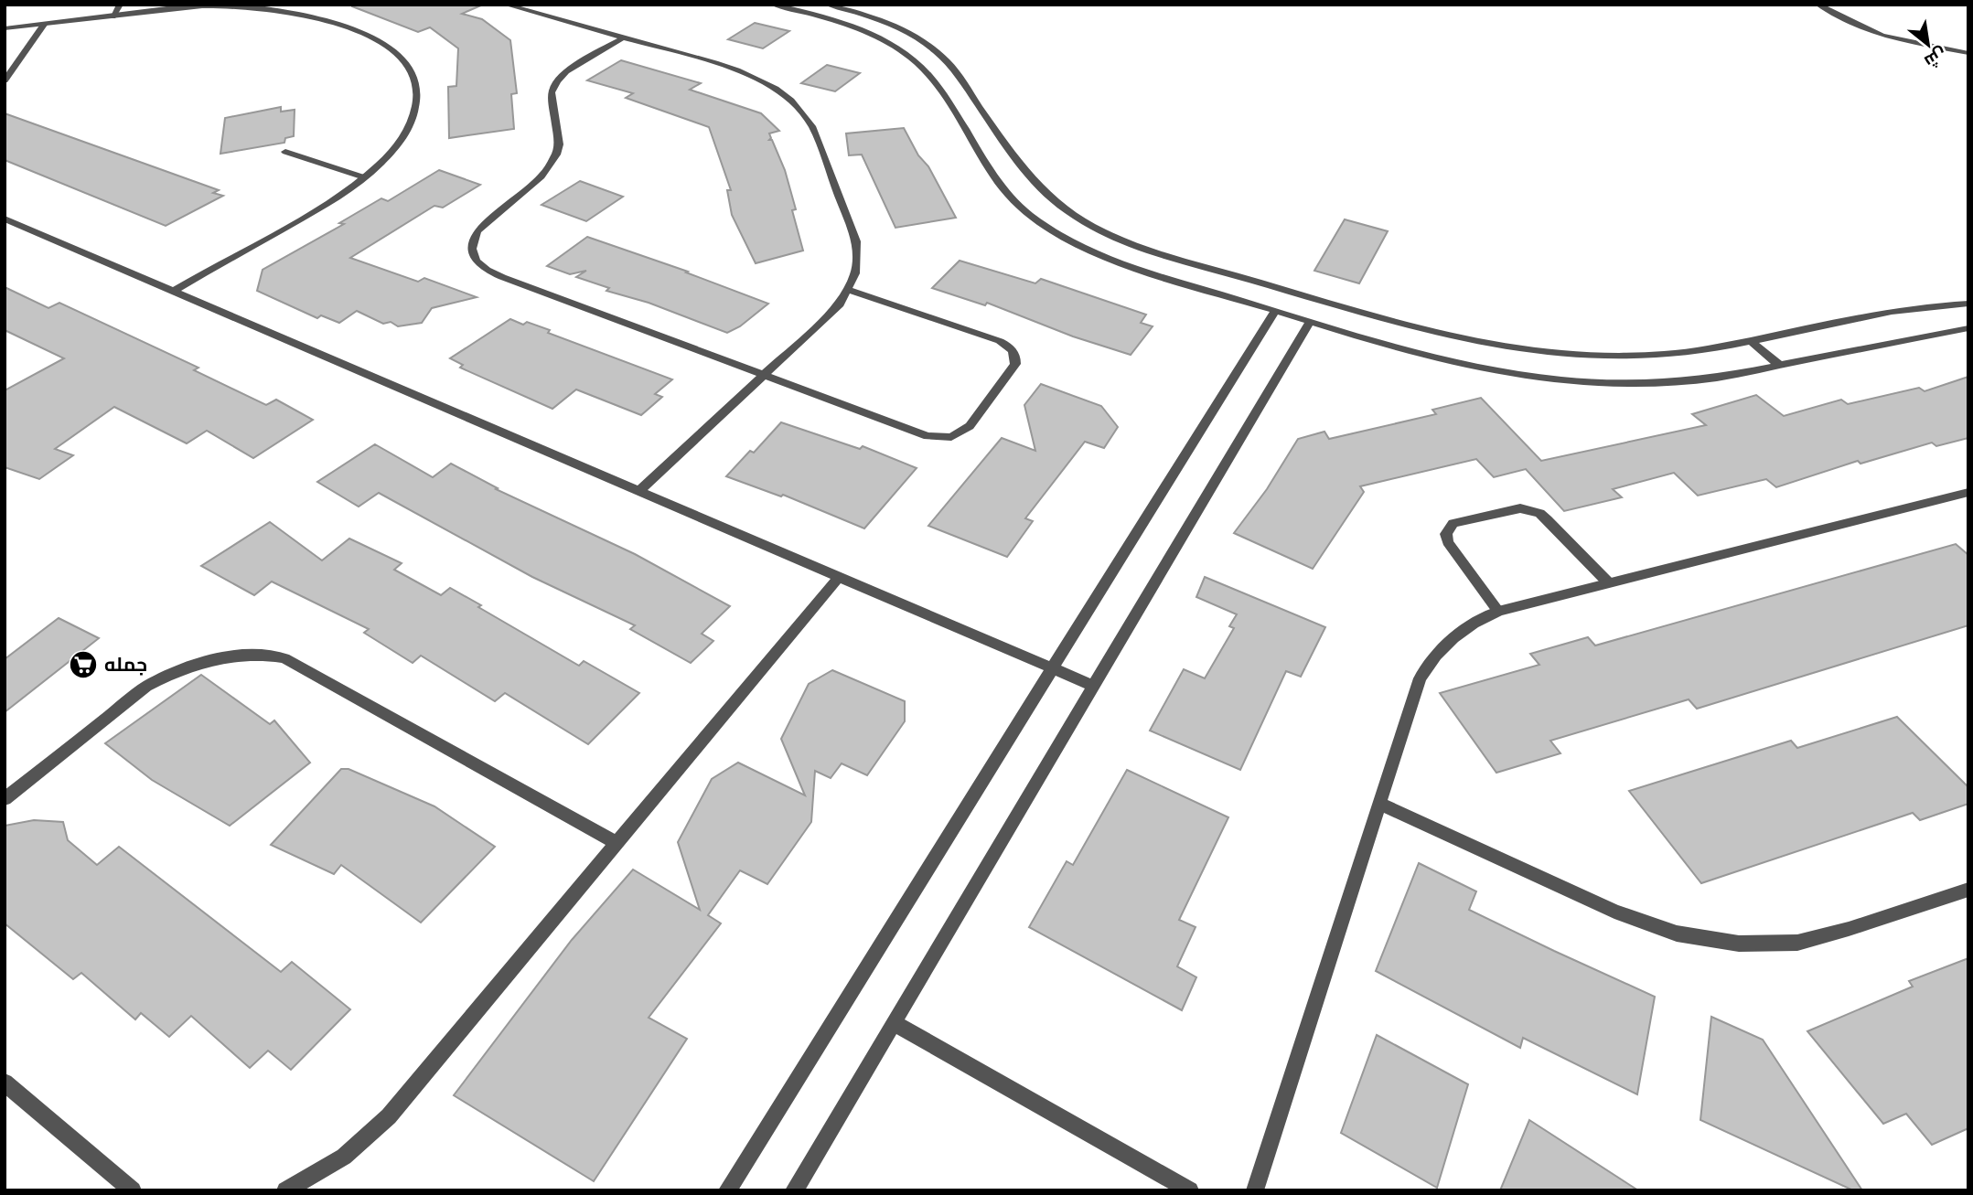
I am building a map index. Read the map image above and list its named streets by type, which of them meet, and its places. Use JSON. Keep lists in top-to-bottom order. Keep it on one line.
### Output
{"places":{"supermarket":["جمله"]},"north":"bottom right"}
